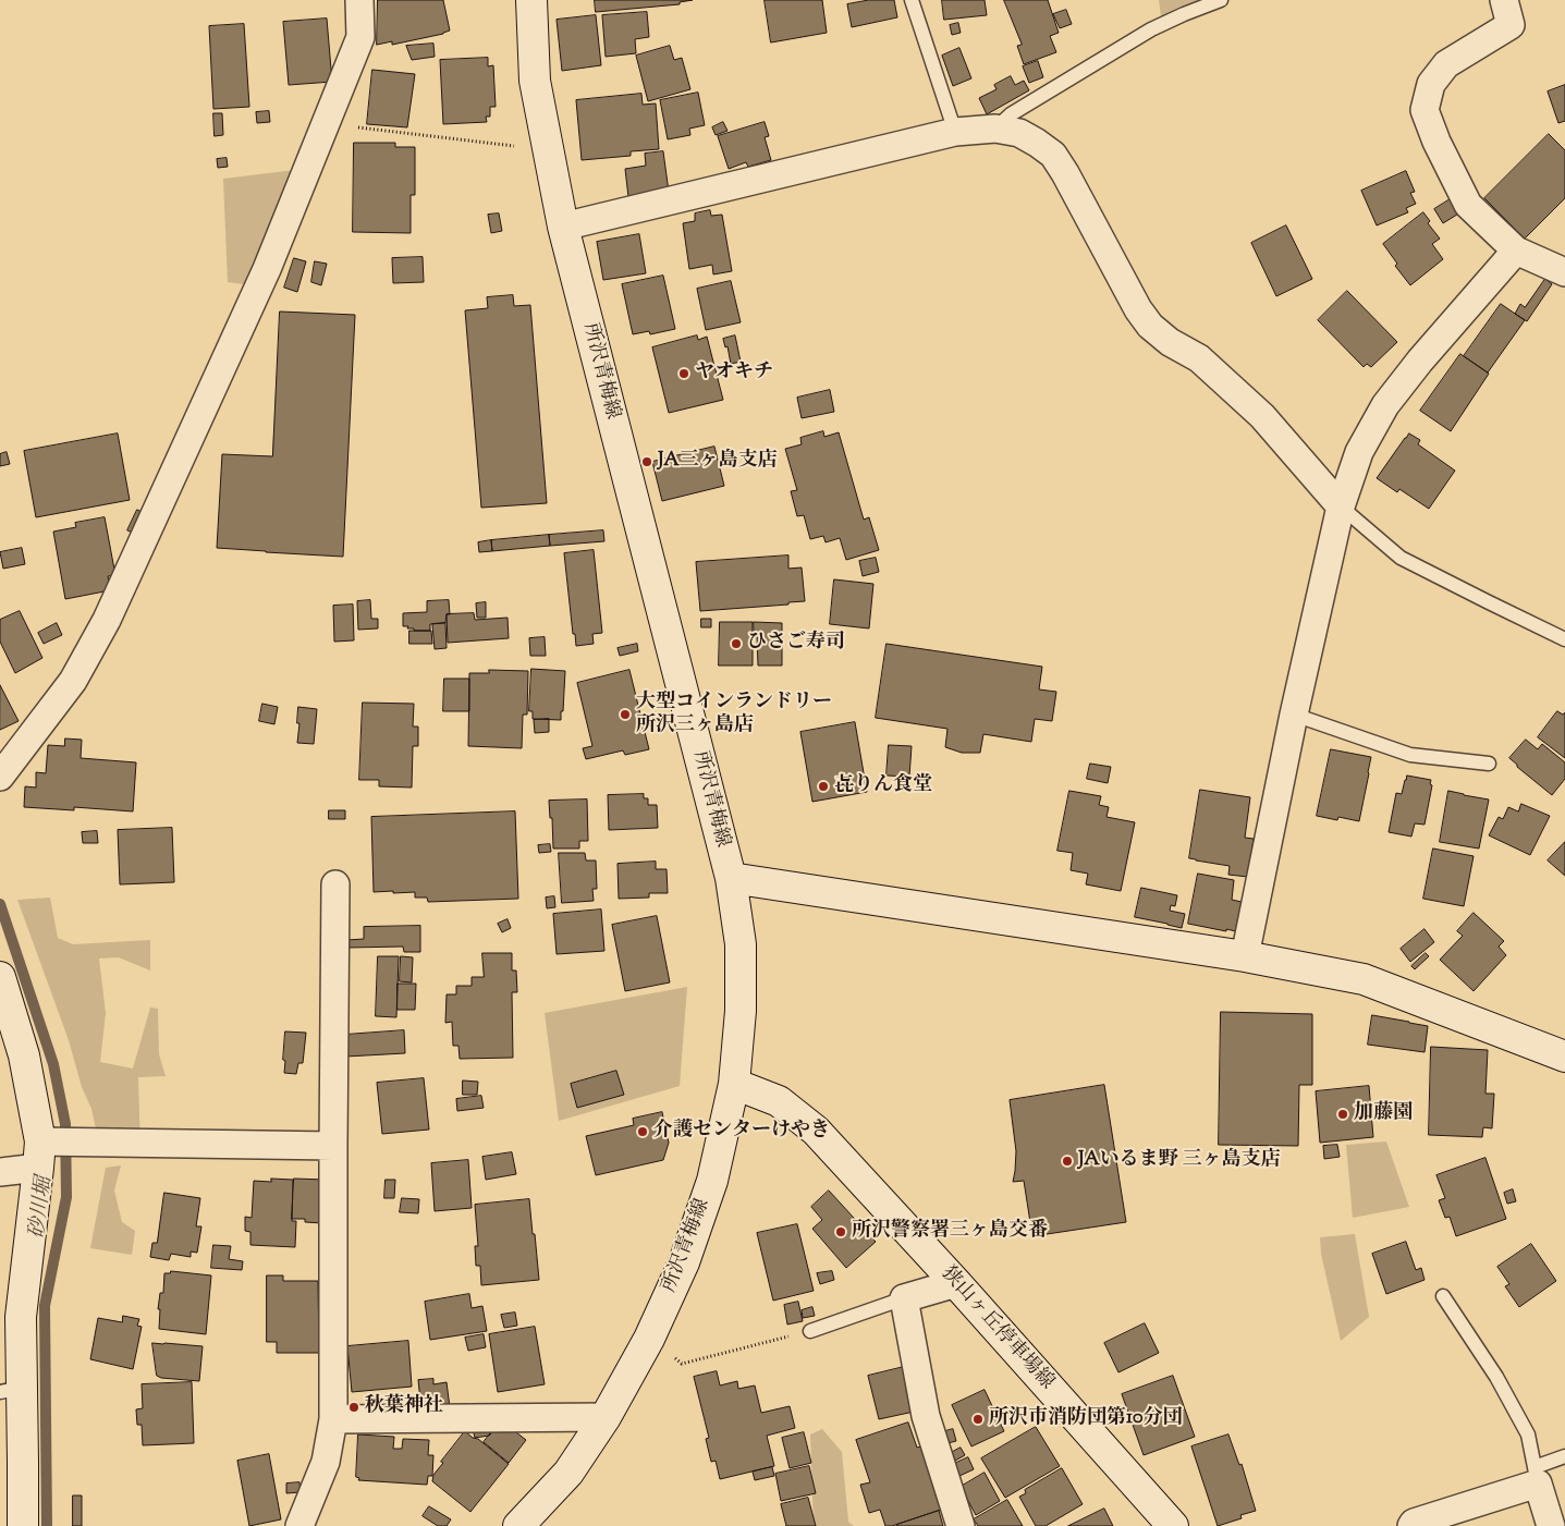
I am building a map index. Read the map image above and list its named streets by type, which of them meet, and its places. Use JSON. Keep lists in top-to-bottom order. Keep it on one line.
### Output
{"streets":{"main road":["所沢青梅線","狭山ヶ丘停車場線"]},"crossings":[["所沢青梅線","狭山ヶ丘停車場線"]],"water":["砂川堀"],"places":["ヤオキチ","JA三ヶ島支店","ひさご寿司","大型コインランドリー 所沢三ヶ島店","㐂りん食堂","加藤園","介護センターけやき","JAいるま野 三ヶ島支店","所沢警察署三ヶ島交番","秋葉神社","所沢市消防団第10分団"]}
